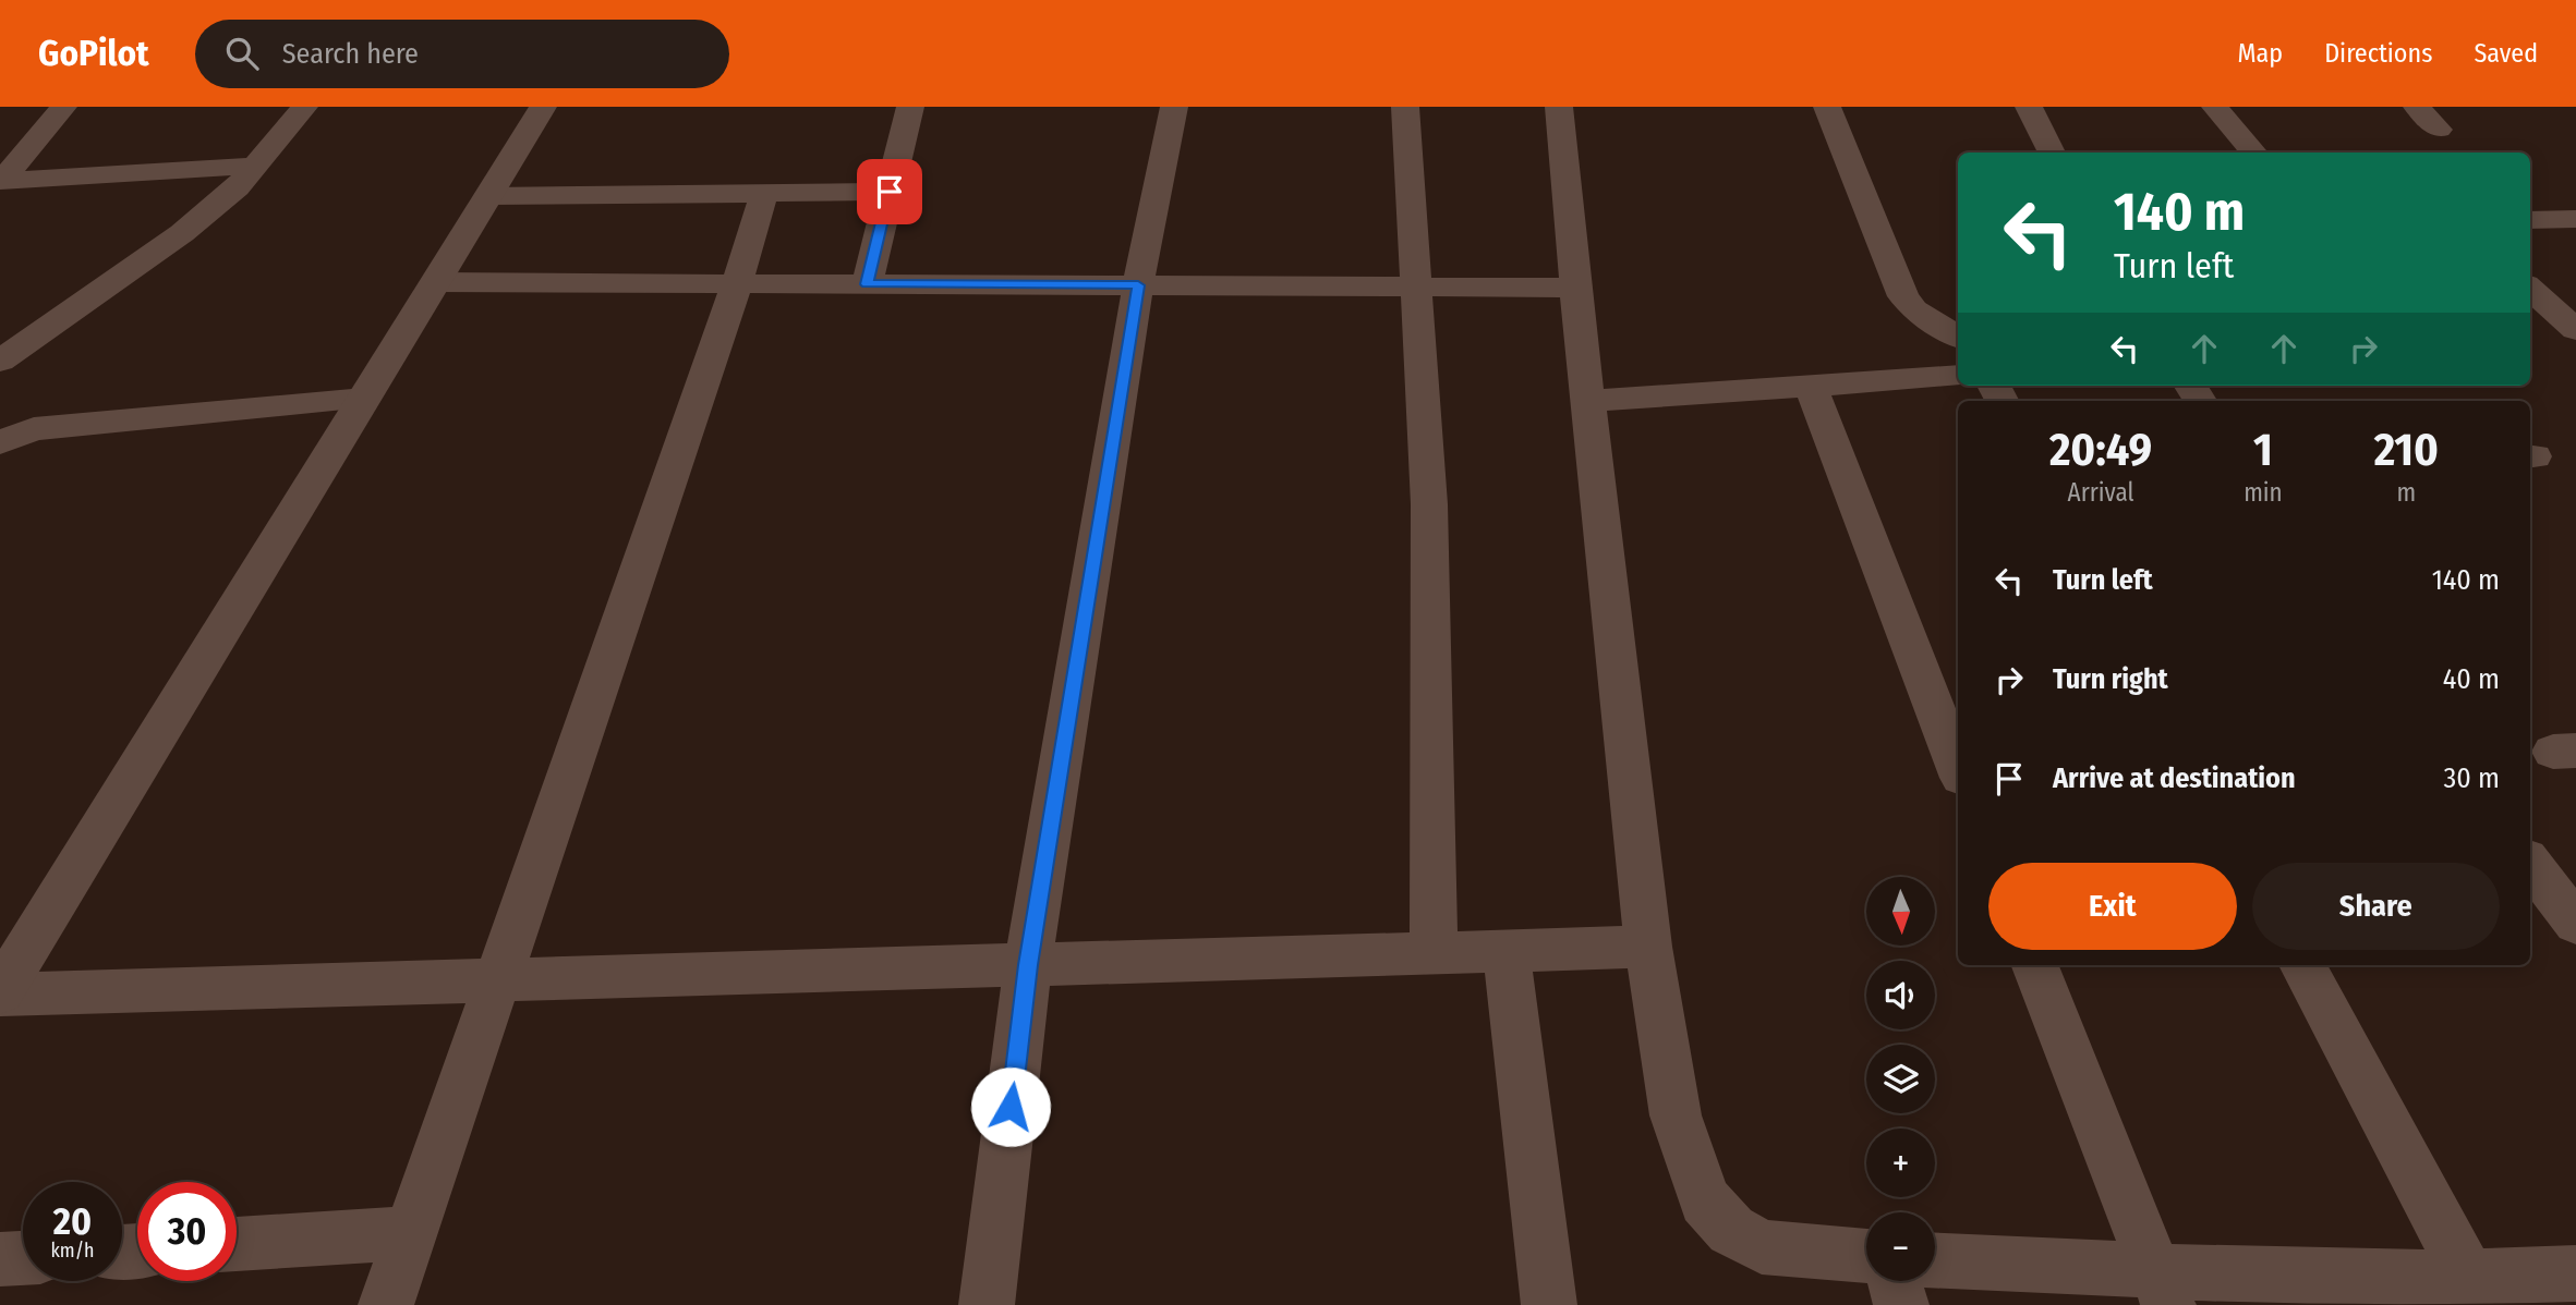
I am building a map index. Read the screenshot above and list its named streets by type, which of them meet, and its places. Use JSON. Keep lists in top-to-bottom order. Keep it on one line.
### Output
{"north":"bottom","page":{"header":"GoPilot","search":"Search here","nav":["Map","Directions","Saved"],"turn":["140 m","Turn left"],"eta":["20:49","Arrival","1","min","210","m"],"list":[{"name":"Turn left","value":"140 m"},{"name":"Turn right","value":"40 m"},{"name":"Arrive at destination","value":"30 m"}],"buttons":["Exit","Share"],"map_buttons":["+","−"],"speed":"20 km/h","limit":"30"}}
